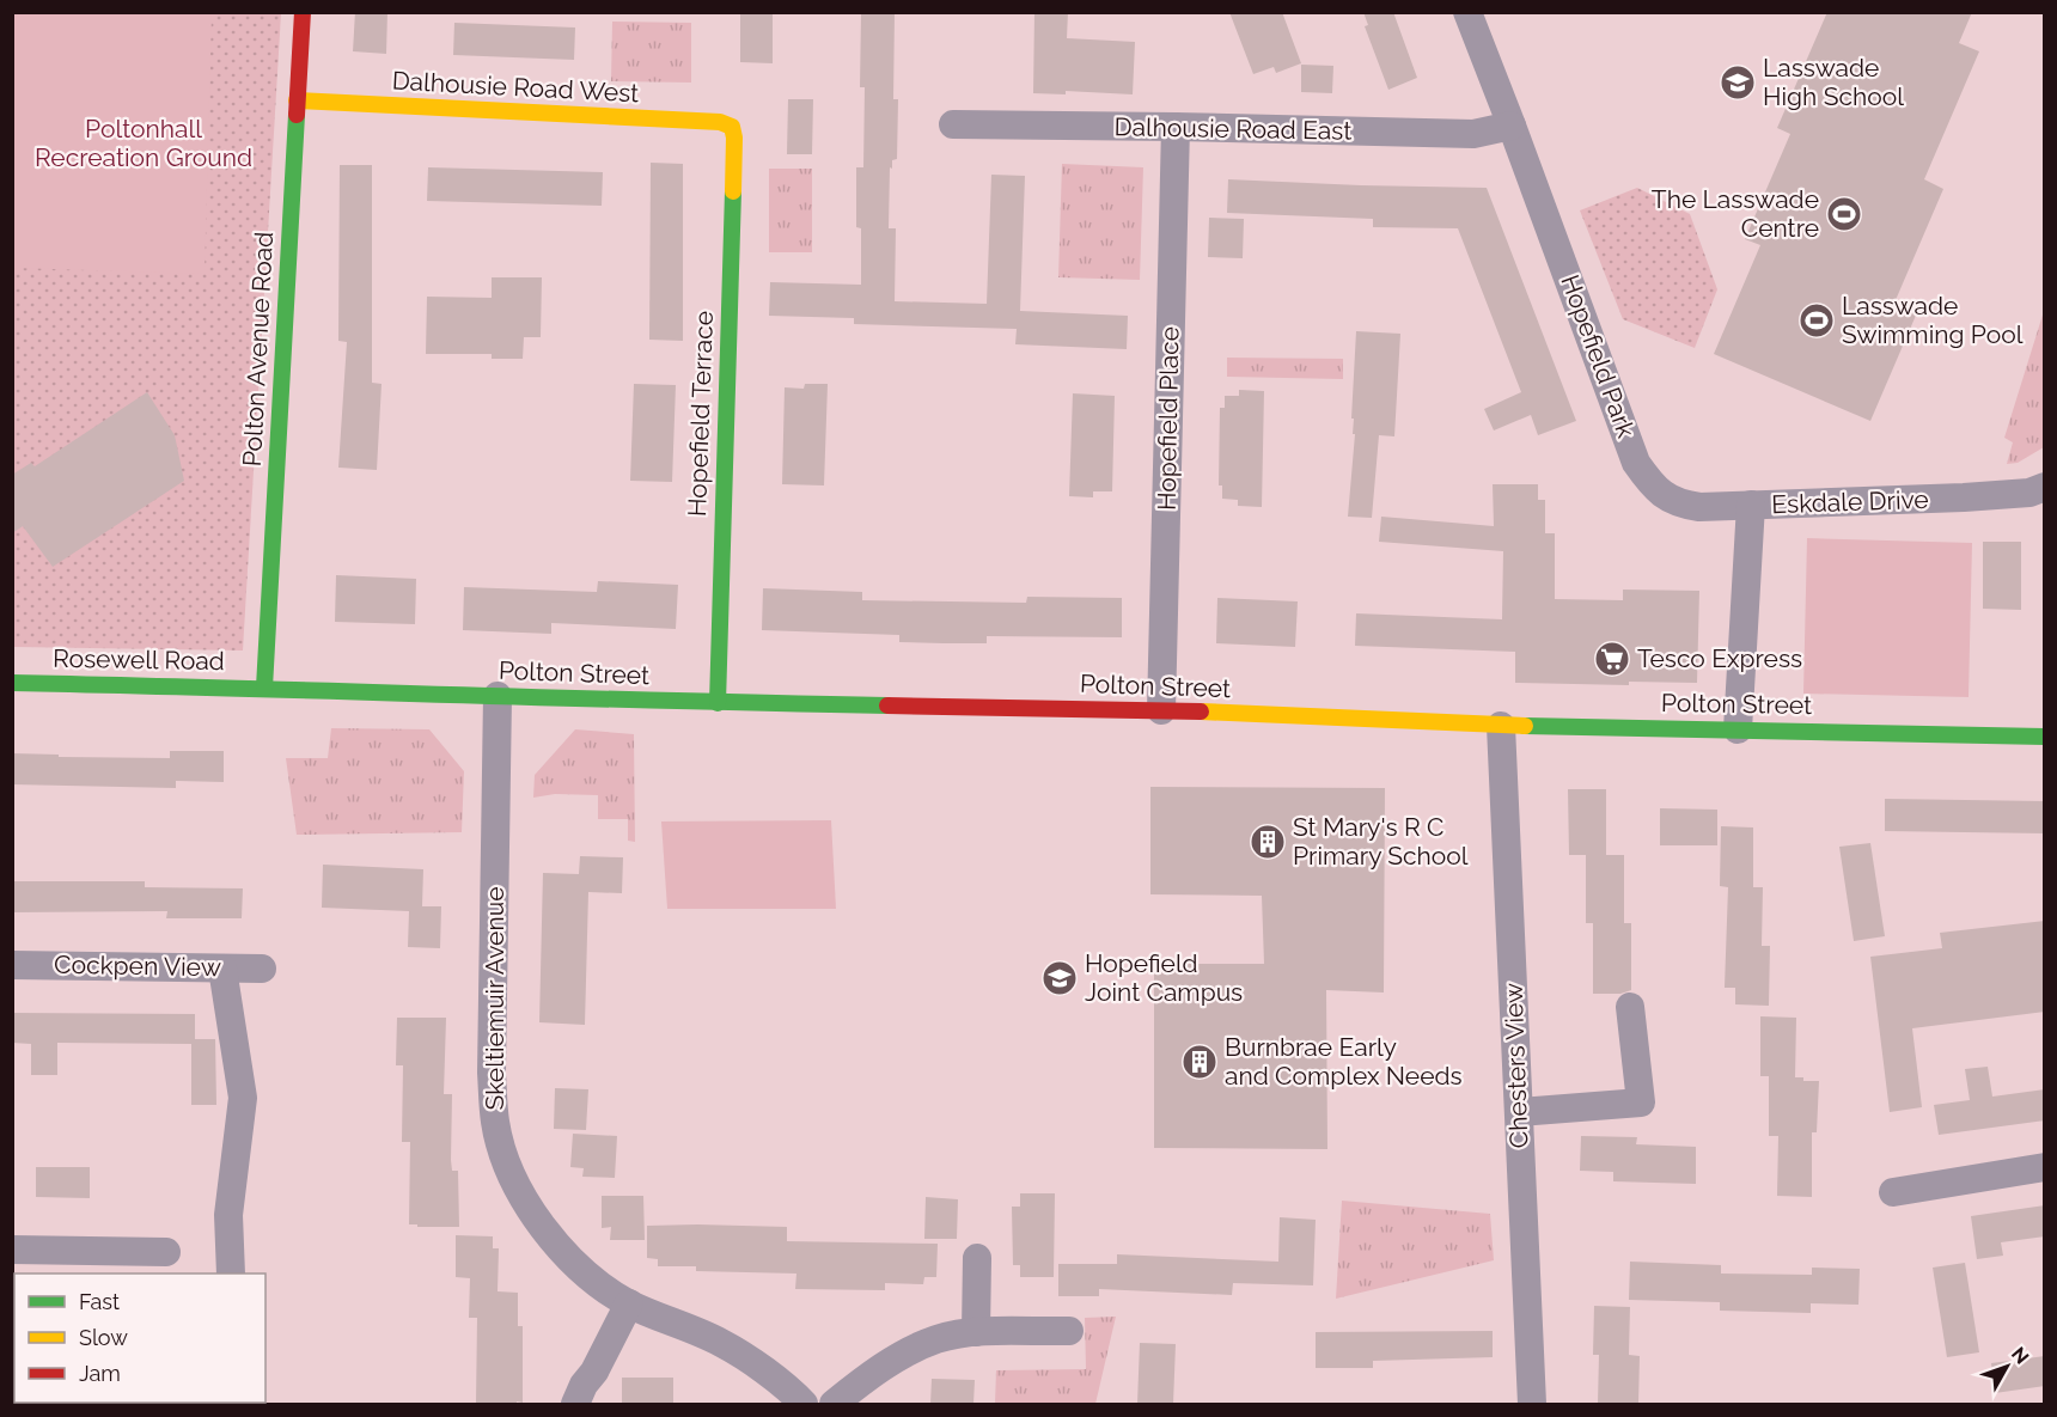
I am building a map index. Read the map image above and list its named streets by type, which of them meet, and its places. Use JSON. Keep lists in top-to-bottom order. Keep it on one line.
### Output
{"streets":{"main road":["Dalhousie Road West","Polton Avenue Road","Hopefield Terrace","Rosewell Road","Polton Street"],"street":["Dalhousie Road East","Hopefield Park","Hopefield Place","Eskdale Drive","Cockpen View","Skeltiemuir Avenue","Chesters View"]},"crossings":[["Dalhousie Road West","Polton Avenue Road"],["Dalhousie Road West","Hopefield Terrace"],["Dalhousie Road East","Hopefield Park"],["Dalhousie Road East","Hopefield Place"],["Polton Avenue Road","Rosewell Road"],["Polton Avenue Road","Polton Street"],["Hopefield Park","Eskdale Drive"],["Hopefield Terrace","Polton Street"],["Hopefield Place","Polton Street"],["Eskdale Drive","Polton Street"],["Rosewell Road","Polton Street"],["Polton Street","Skeltiemuir Avenue"],["Polton Street","Chesters View"]],"parks":["Poltonhall Recreation Ground"],"places":{"school or university":["Lasswade High School","Hopefield Joint Campus"],"sports":["The Lasswade Centre","Lasswade Swimming Pool"],"supermarket":["Tesco Express"],"building":["St Mary's R C Primary School","Burnbrae Early and Complex Needs"]},"legend":["Fast","Slow","Jam"],"north":"top right"}
